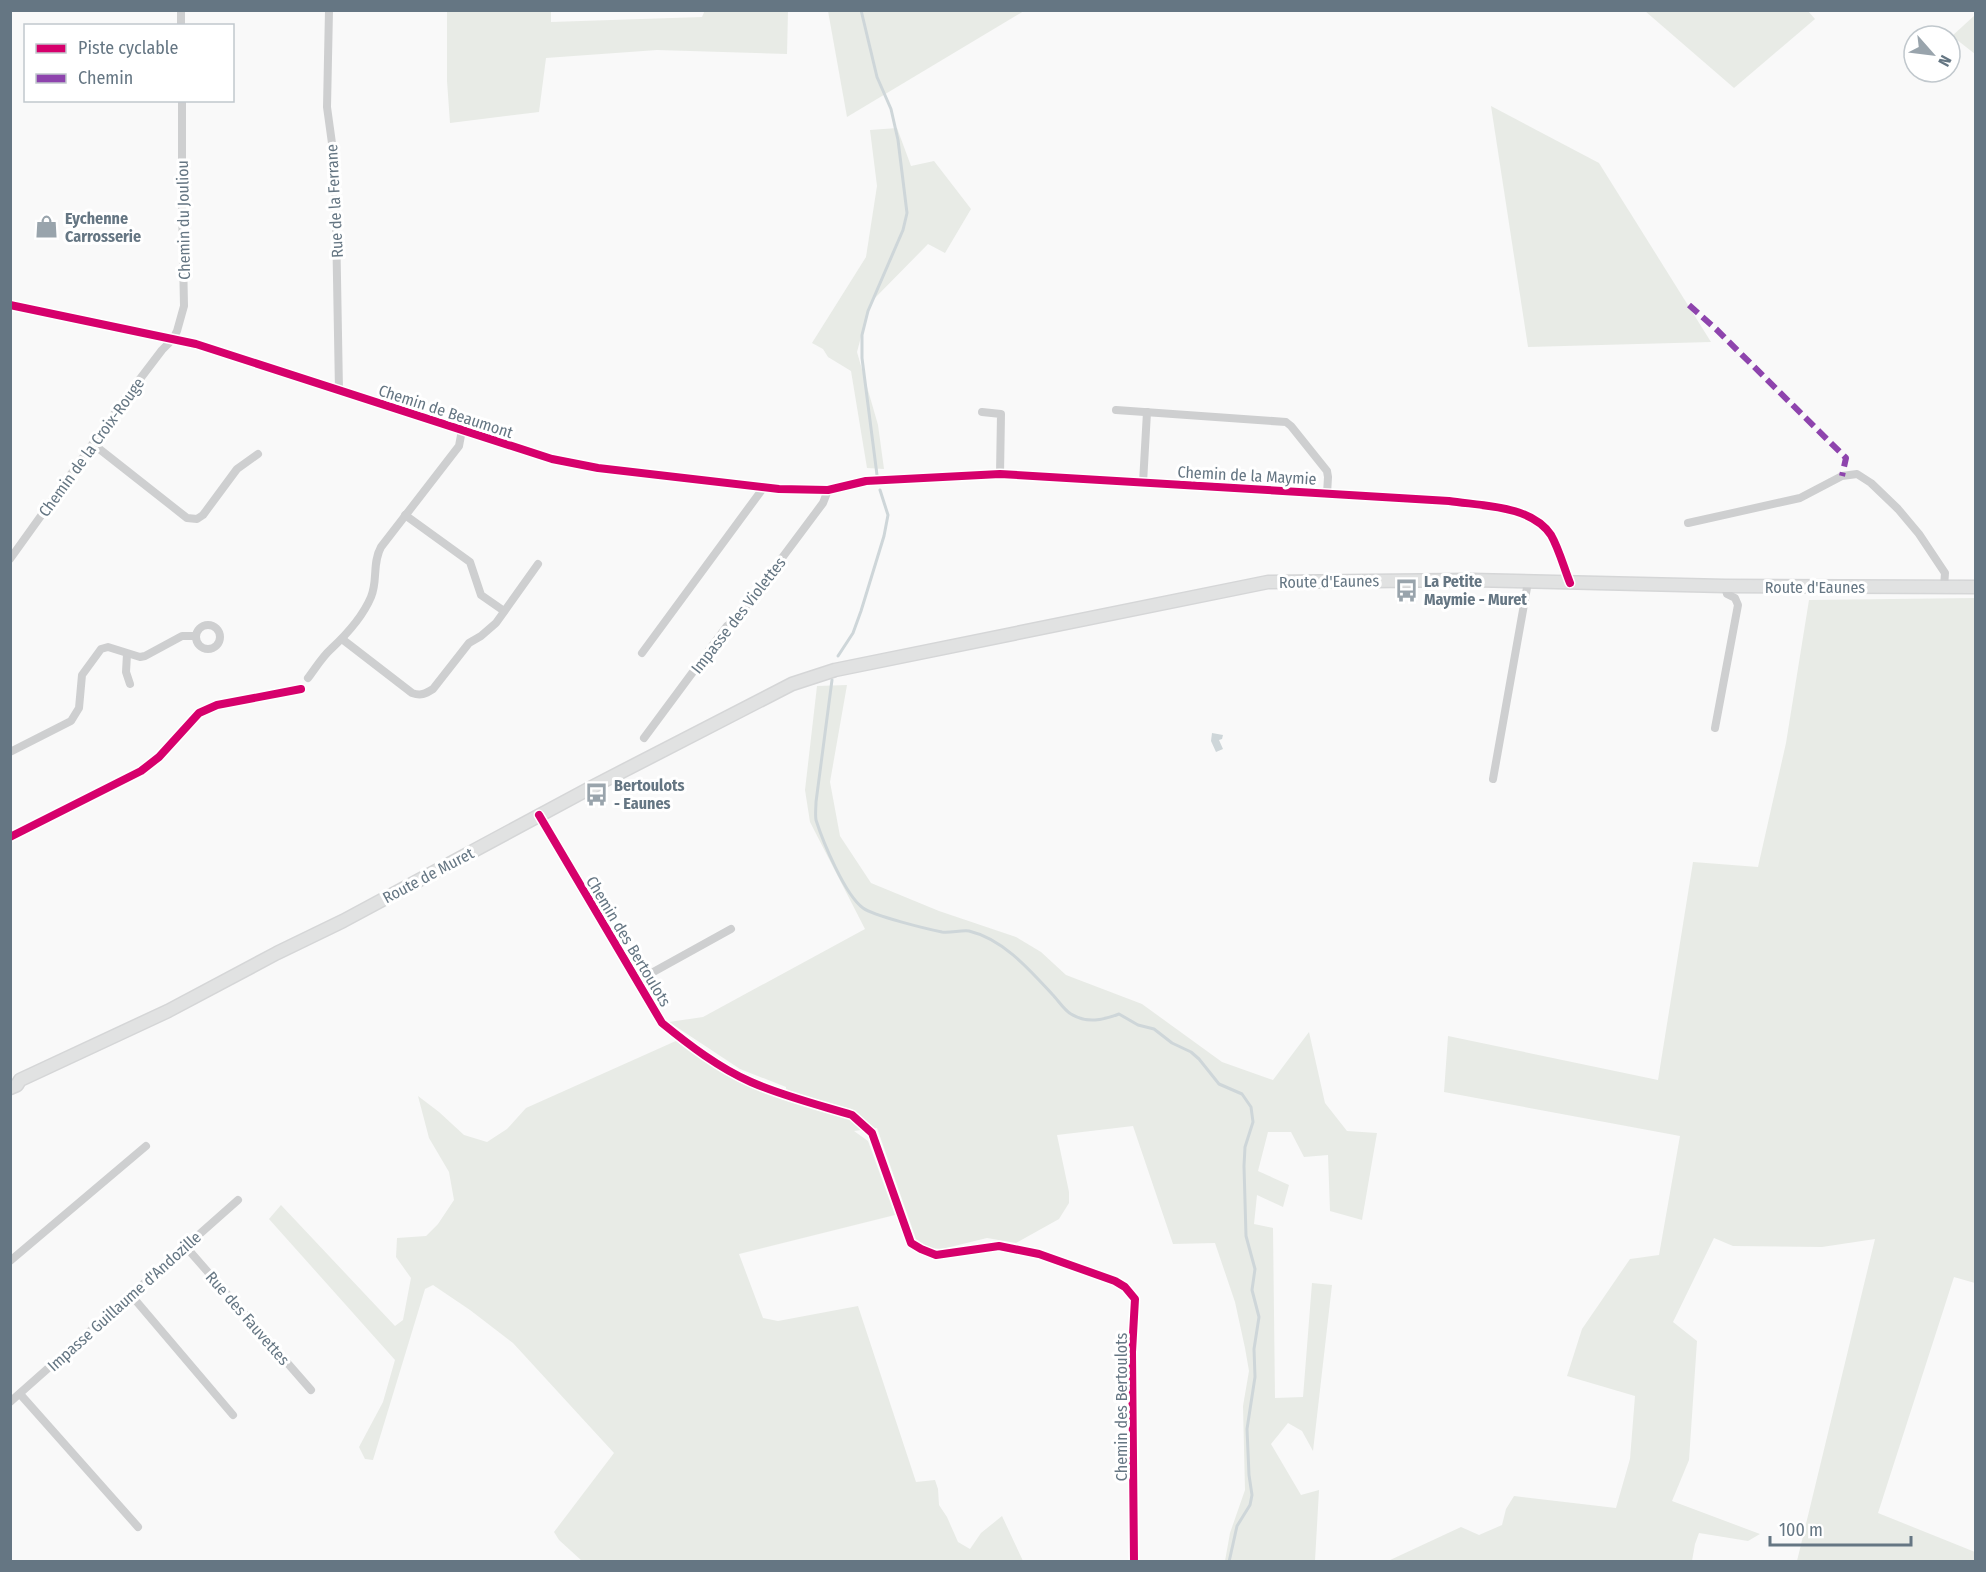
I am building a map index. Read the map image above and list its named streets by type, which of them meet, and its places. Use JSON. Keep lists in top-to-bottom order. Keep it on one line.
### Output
{"streets":{"main road":["Route d'Eaunes","Route de Muret"],"street":["Rue de la Ferrane","Chemin du Jouliou","Chemin de Beaumont","Chemin de la Croix-Rouge","Chemin de la Maymie","Impasse des Violettes","Chemin des Bertoulots","Impasse Guillaume d'Andozille","Rue des Fauvettes"]},"crossings":[["Rue de la Ferrane","Chemin de Beaumont"],["Chemin du Jouliou","Chemin de Beaumont"],["Chemin du Jouliou","Chemin de la Croix-Rouge"],["Chemin de Beaumont","Chemin de la Croix-Rouge"],["Chemin de Beaumont","Chemin de la Maymie"],["Chemin de Beaumont","Impasse des Violettes"],["Chemin de la Maymie","Route d'Eaunes"],["Route d'Eaunes","Route de Muret"],["Route de Muret","Chemin des Bertoulots"],["Impasse Guillaume d'Andozille","Rue des Fauvettes"]],"places":{"shop":["Eychenne Carrosserie"],"bus stop":["La Petite Maymie - Muret","Bertoulots - Eaunes"]},"legend":["Piste cyclable","Chemin"],"scale_bar":"100 m","north":"bottom right"}
